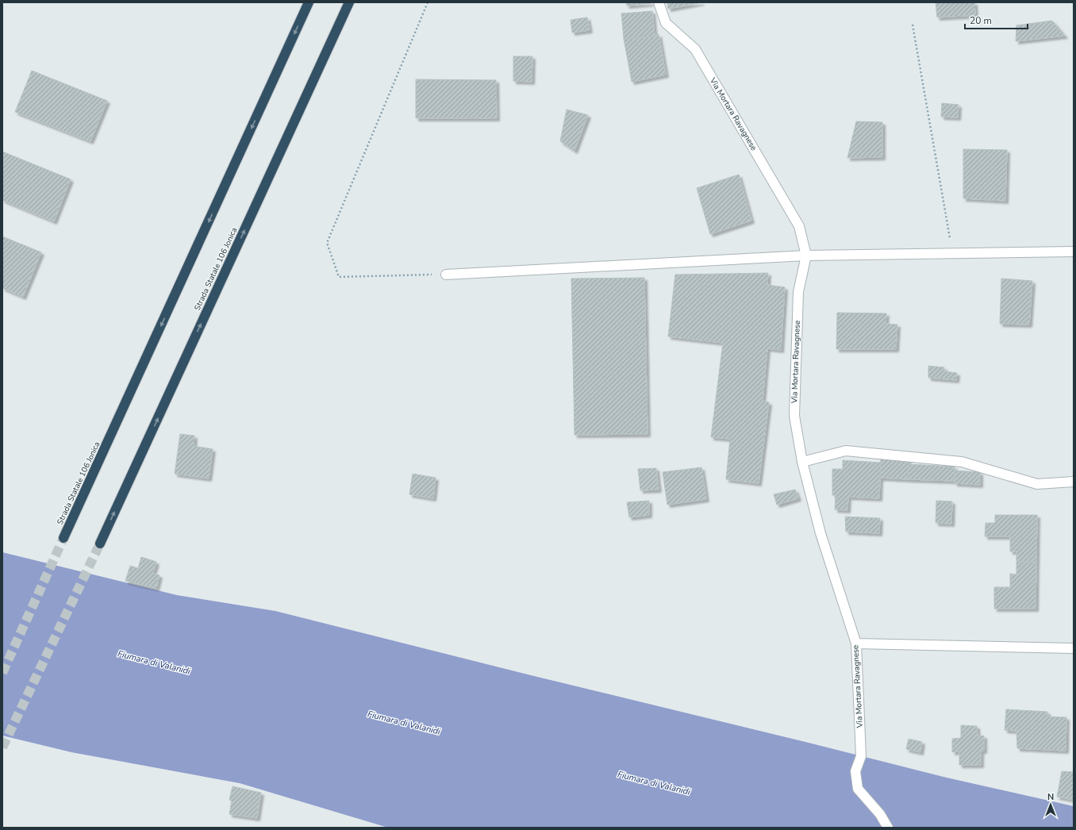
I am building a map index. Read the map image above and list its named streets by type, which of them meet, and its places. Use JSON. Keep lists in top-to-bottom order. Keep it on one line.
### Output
{"streets":{"highway":["Strada Statale 106 Jonica"],"street":["Via Mortara Ravagnese"]},"water":["Fiumara di Valanidi"],"scale_bar":"20 m","north":"top"}
